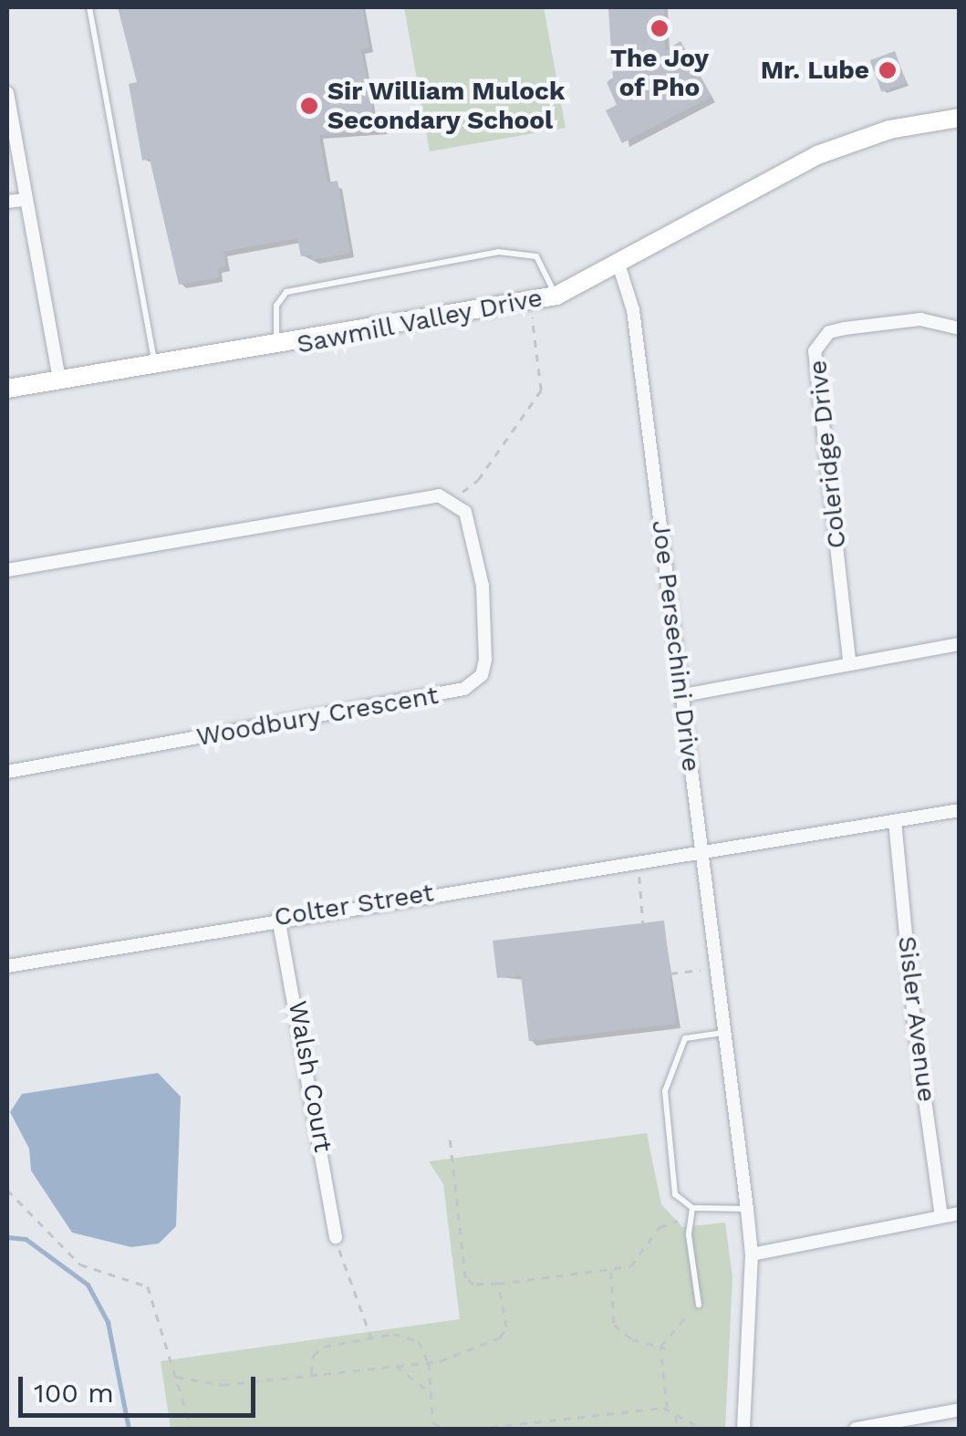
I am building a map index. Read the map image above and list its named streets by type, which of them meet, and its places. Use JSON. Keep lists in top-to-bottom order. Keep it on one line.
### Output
{"streets":{"street":["Sawmill Valley Drive","Coleridge Drive","Joe Persechini Drive","Woodbury Crescent","Colter Street","Sisler Avenue","Walsh Court"]},"crossings":[["Sawmill Valley Drive","Joe Persechini Drive"],["Joe Persechini Drive","Colter Street"],["Colter Street","Sisler Avenue"],["Colter Street","Walsh Court"]],"places":["The Joy of Pho","Mr. Lube","Sir William Mulock Secondary School"],"scale_bar":"100 m"}
